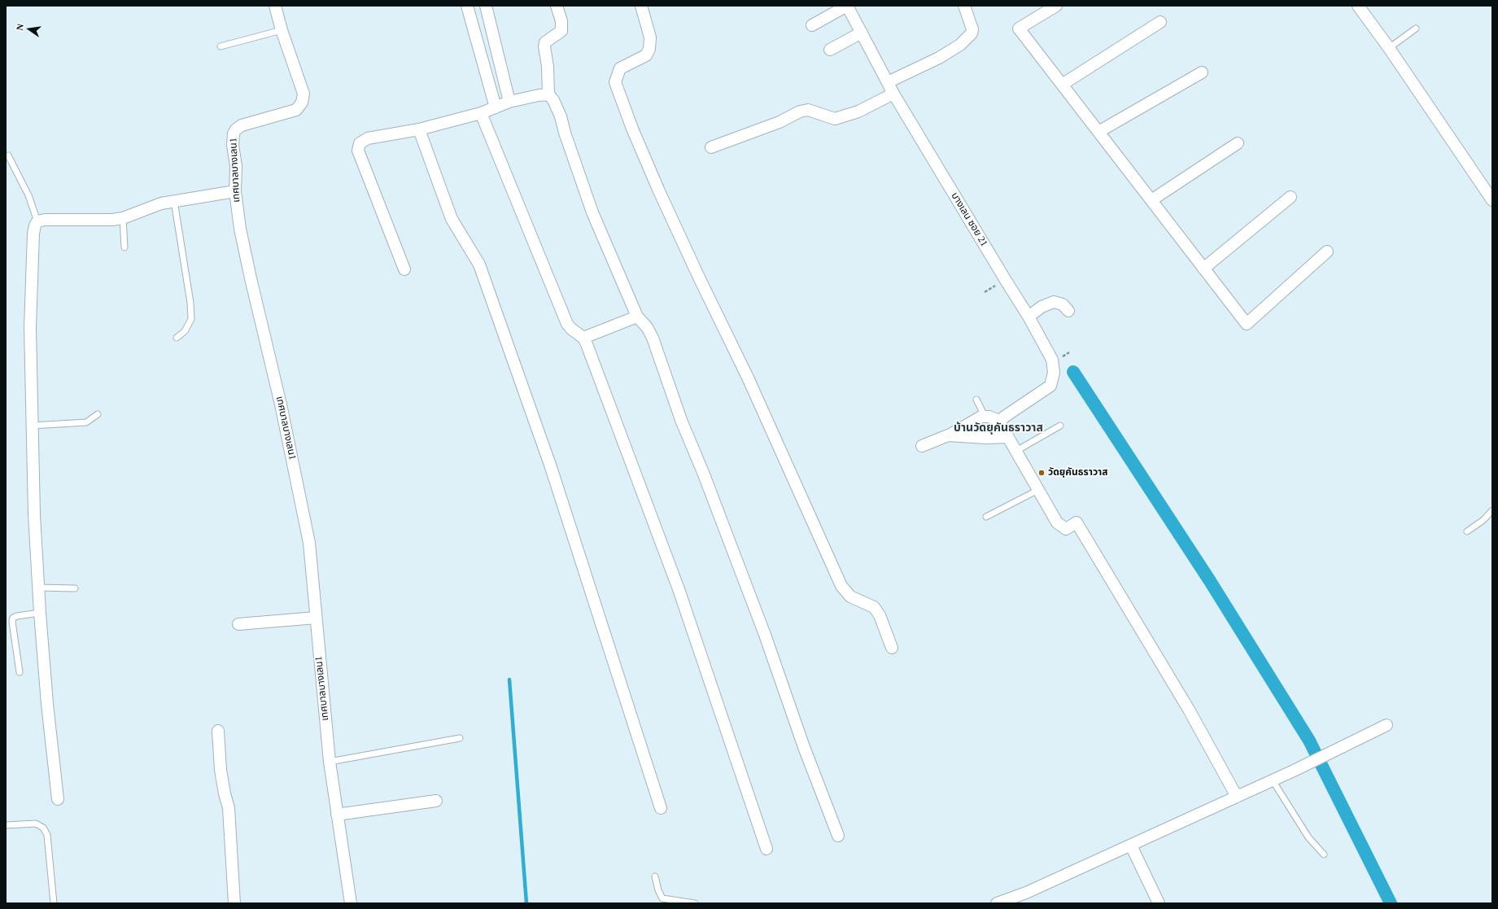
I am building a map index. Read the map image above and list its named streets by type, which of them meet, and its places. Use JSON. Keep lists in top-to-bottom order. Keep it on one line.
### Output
{"streets":{"street":["เทศบาลบางเลน1","บางเลน ซอย 21"]},"districts":["บ้านวัดยุคันธราวาส"],"places":["วัดยุคันธราวาส"],"north":"left"}
